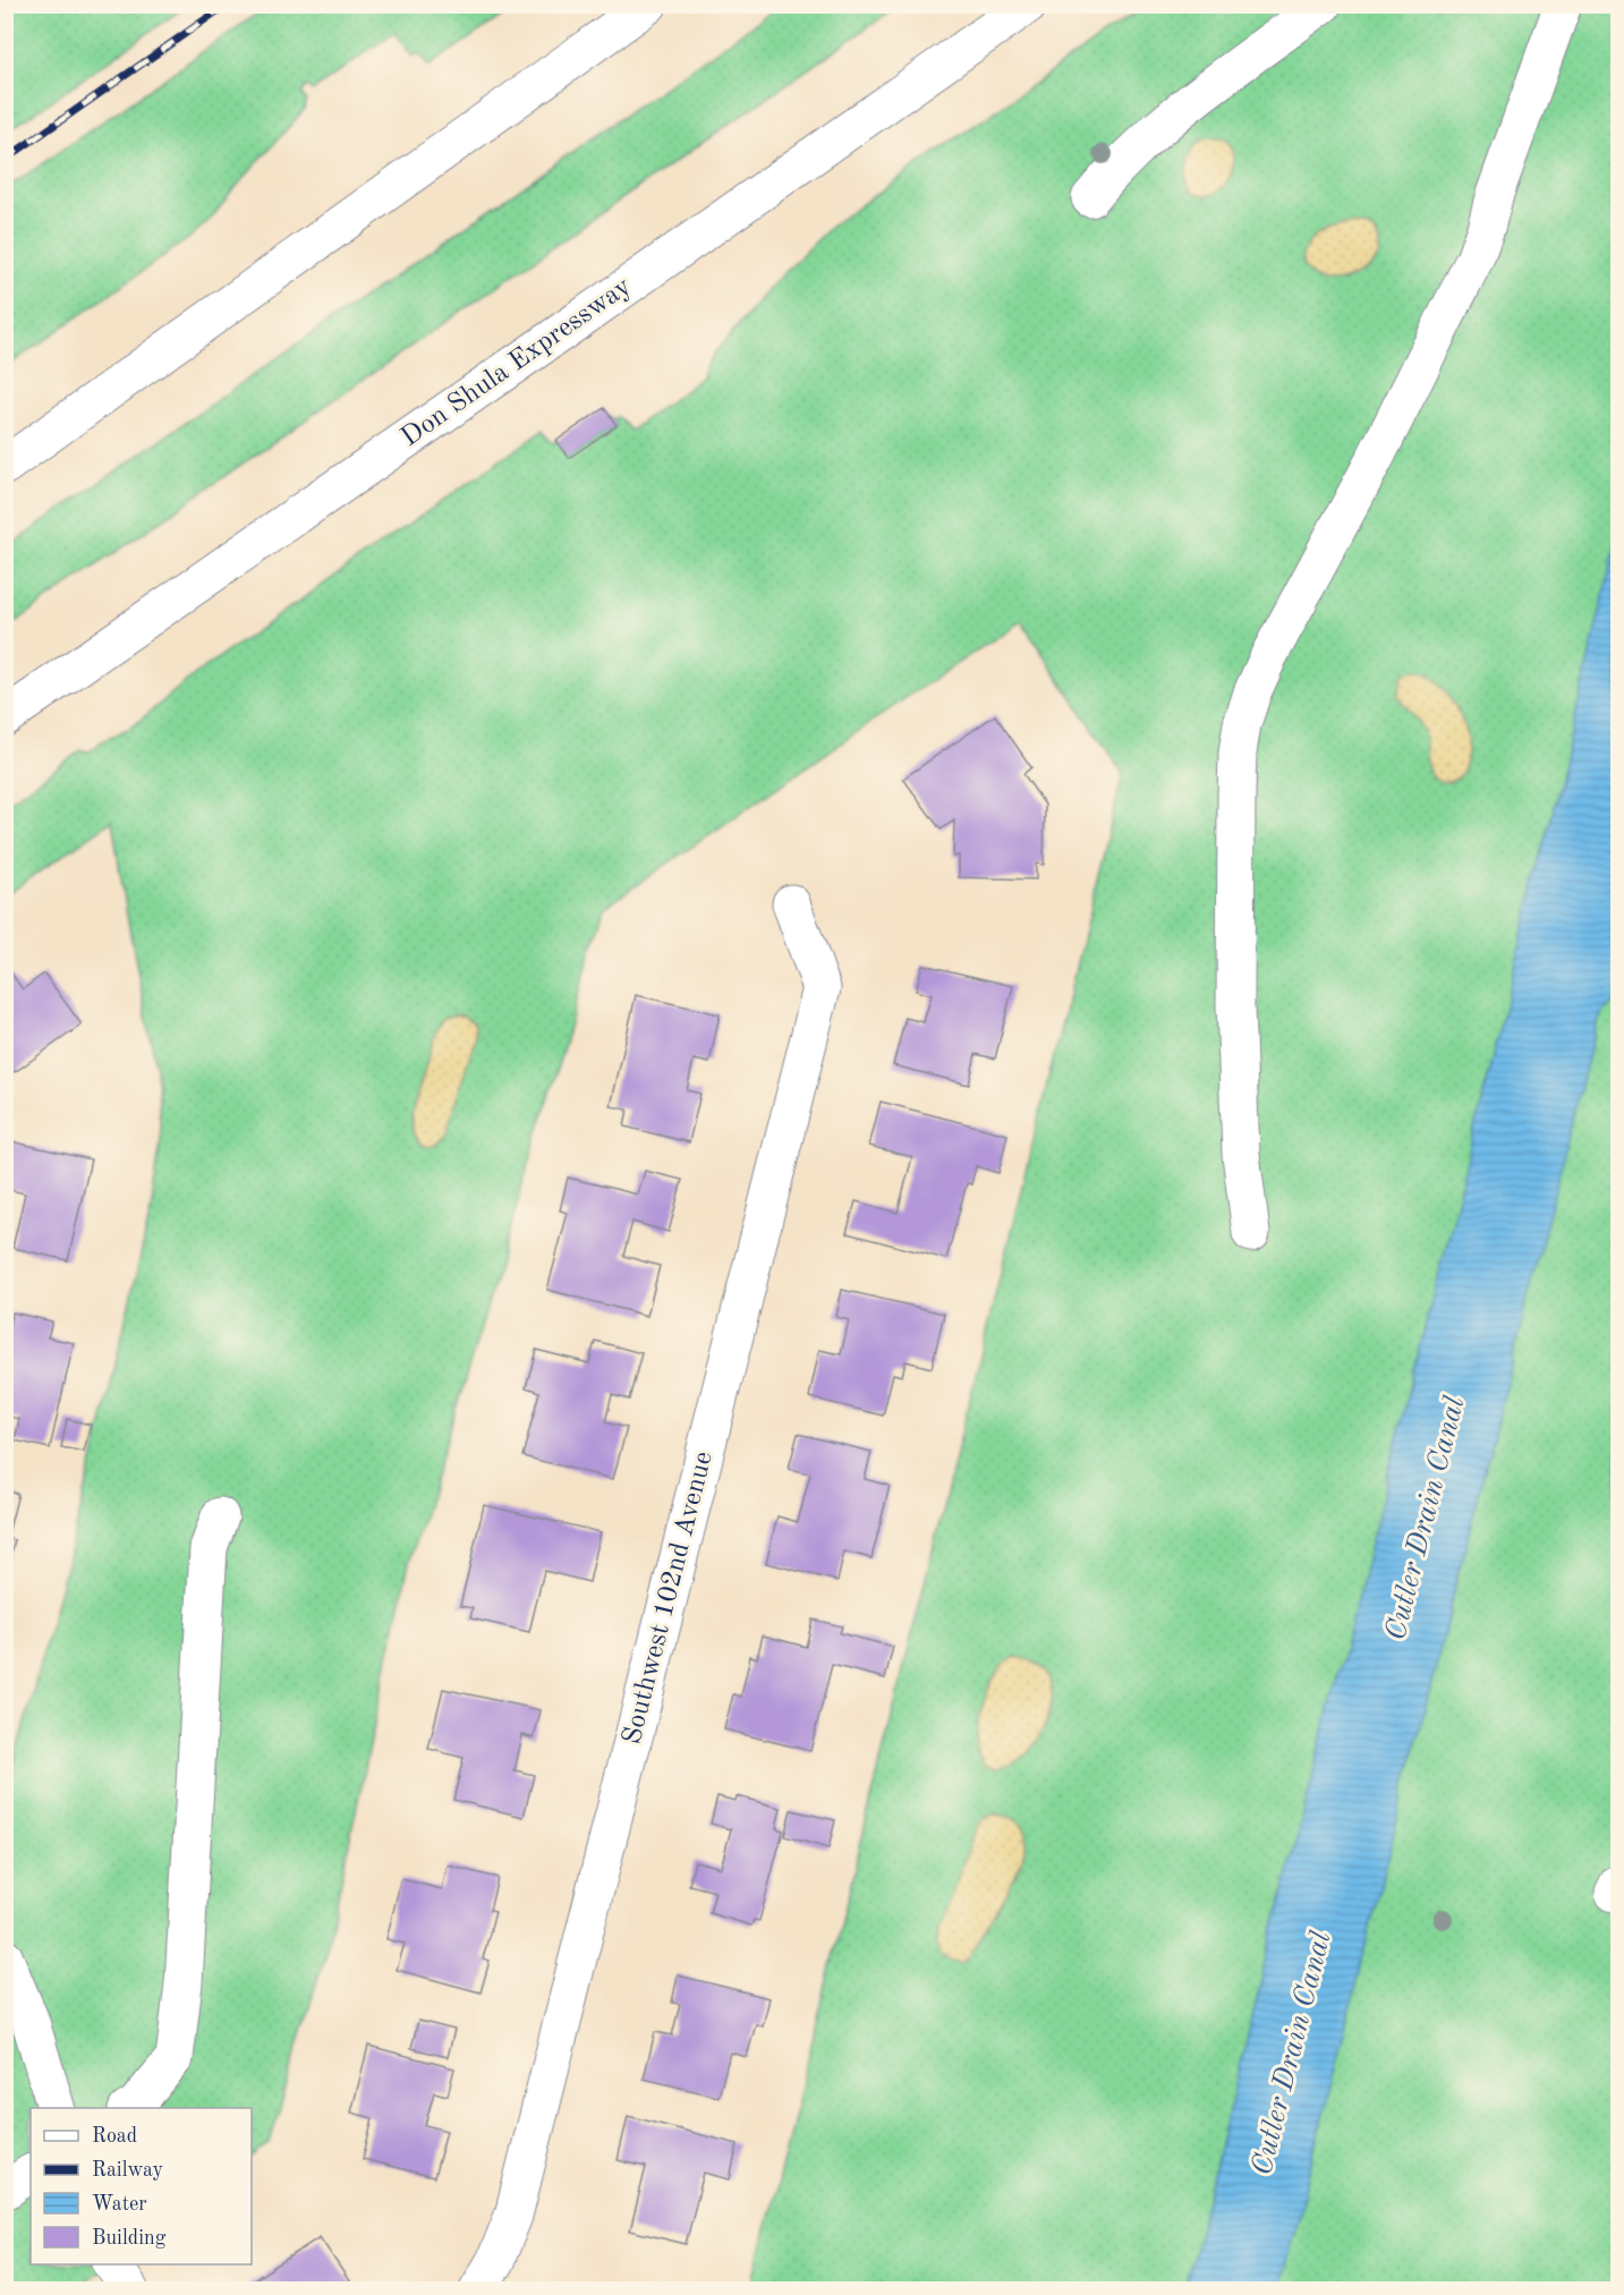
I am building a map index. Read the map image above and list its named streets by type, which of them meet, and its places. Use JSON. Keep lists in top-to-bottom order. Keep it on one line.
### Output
{"streets":{"main road":["Don Shula Expressway","Southwest 102nd Avenue"]},"water":["Cutler Drain Canal"],"legend":["Road","Railway","Water","Building"]}
